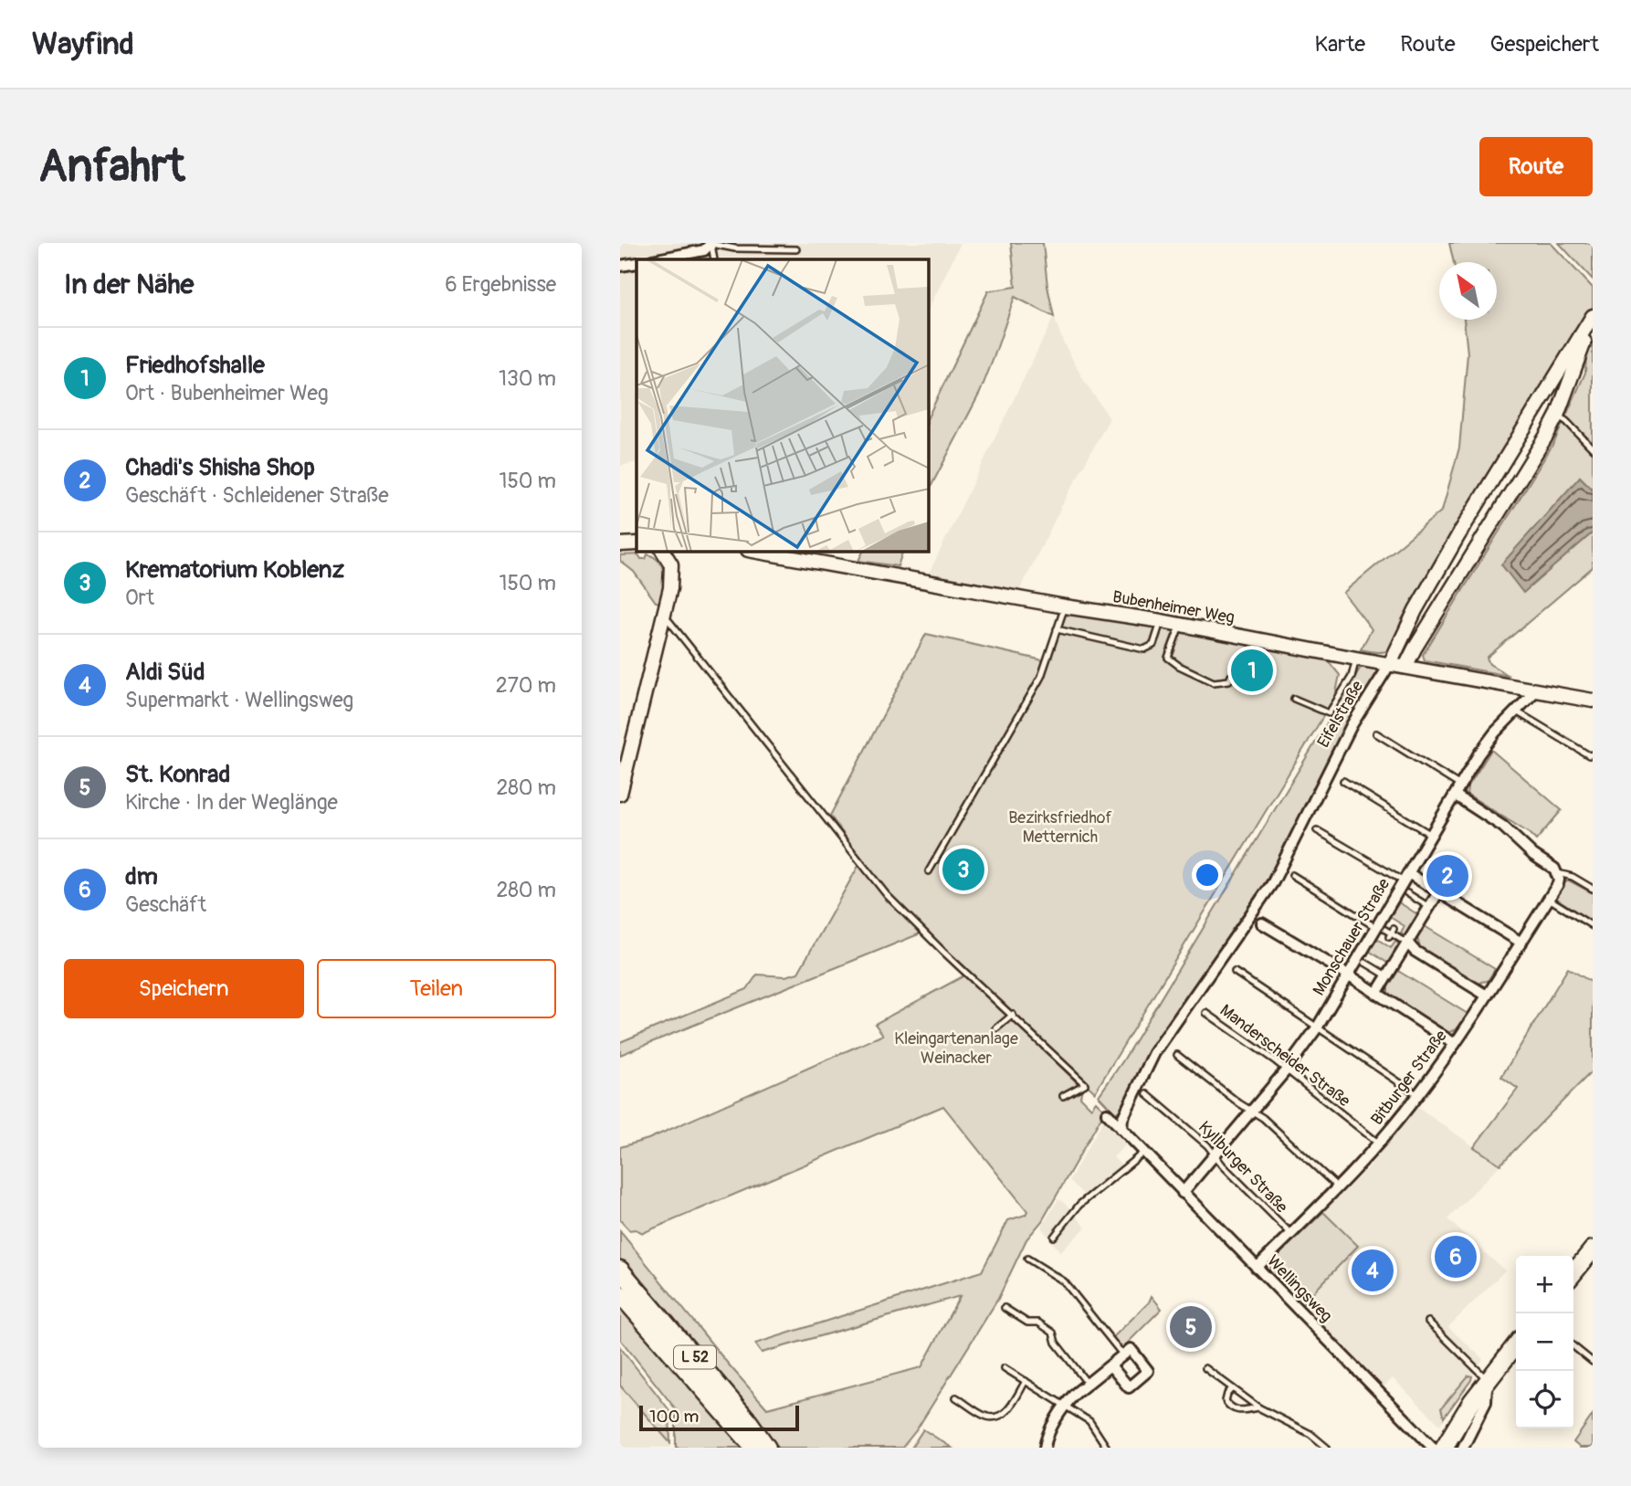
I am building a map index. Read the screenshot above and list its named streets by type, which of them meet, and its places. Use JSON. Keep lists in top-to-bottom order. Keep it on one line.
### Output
{"streets":{"main road":["L 52"],"street":["Bubenheimer Weg","Eifelstraße","Monschauer Straße","Bitburger Straße","Wellingsweg"],"lane":["Manderscheider Straße","Kyllburger Straße"]},"crossings":[["Bubenheimer Weg","Eifelstraße"],["Bubenheimer Weg","Monschauer Straße"],["Eifelstraße","Wellingsweg"],["Monschauer Straße","Manderscheider Straße"],["Monschauer Straße","Kyllburger Straße"],["Monschauer Straße","Wellingsweg"],["Manderscheider Straße","Bitburger Straße"],["Bitburger Straße","Kyllburger Straße"],["Bitburger Straße","Wellingsweg"]],"parks":["Bezirksfriedhof Metternich","Kleingartenanlage Weinacker"],"scale_bar":"100 m","north":"top left","page":{"header":"Wayfind","nav":["Karte","Route","Gespeichert"],"buttons":["Route",["Speichern","Teilen"]],"title":"Anfahrt","heading":["In der Nähe","6 Ergebnisse"],"list":[{"mark":"1","name":"Friedhofshalle","note":"Ort · Bubenheimer Weg","value":"130 m"},{"mark":"2","name":"Chadi's Shisha Shop","note":"Geschäft · Schleidener Straße","value":"150 m"},{"mark":"3","name":"Krematorium Koblenz","note":"Ort","value":"150 m"},{"mark":"4","name":"Aldi Süd","note":"Supermarkt · Wellingsweg","value":"270 m"},{"mark":"5","name":"St. Konrad","note":"Kirche · In der Weglänge","value":"280 m"},{"mark":"6","name":"dm","note":"Geschäft","value":"280 m"}],"pins":["1","3","2","6","4","5"],"map_buttons":["+","−"],"scale":"100 m"}}
